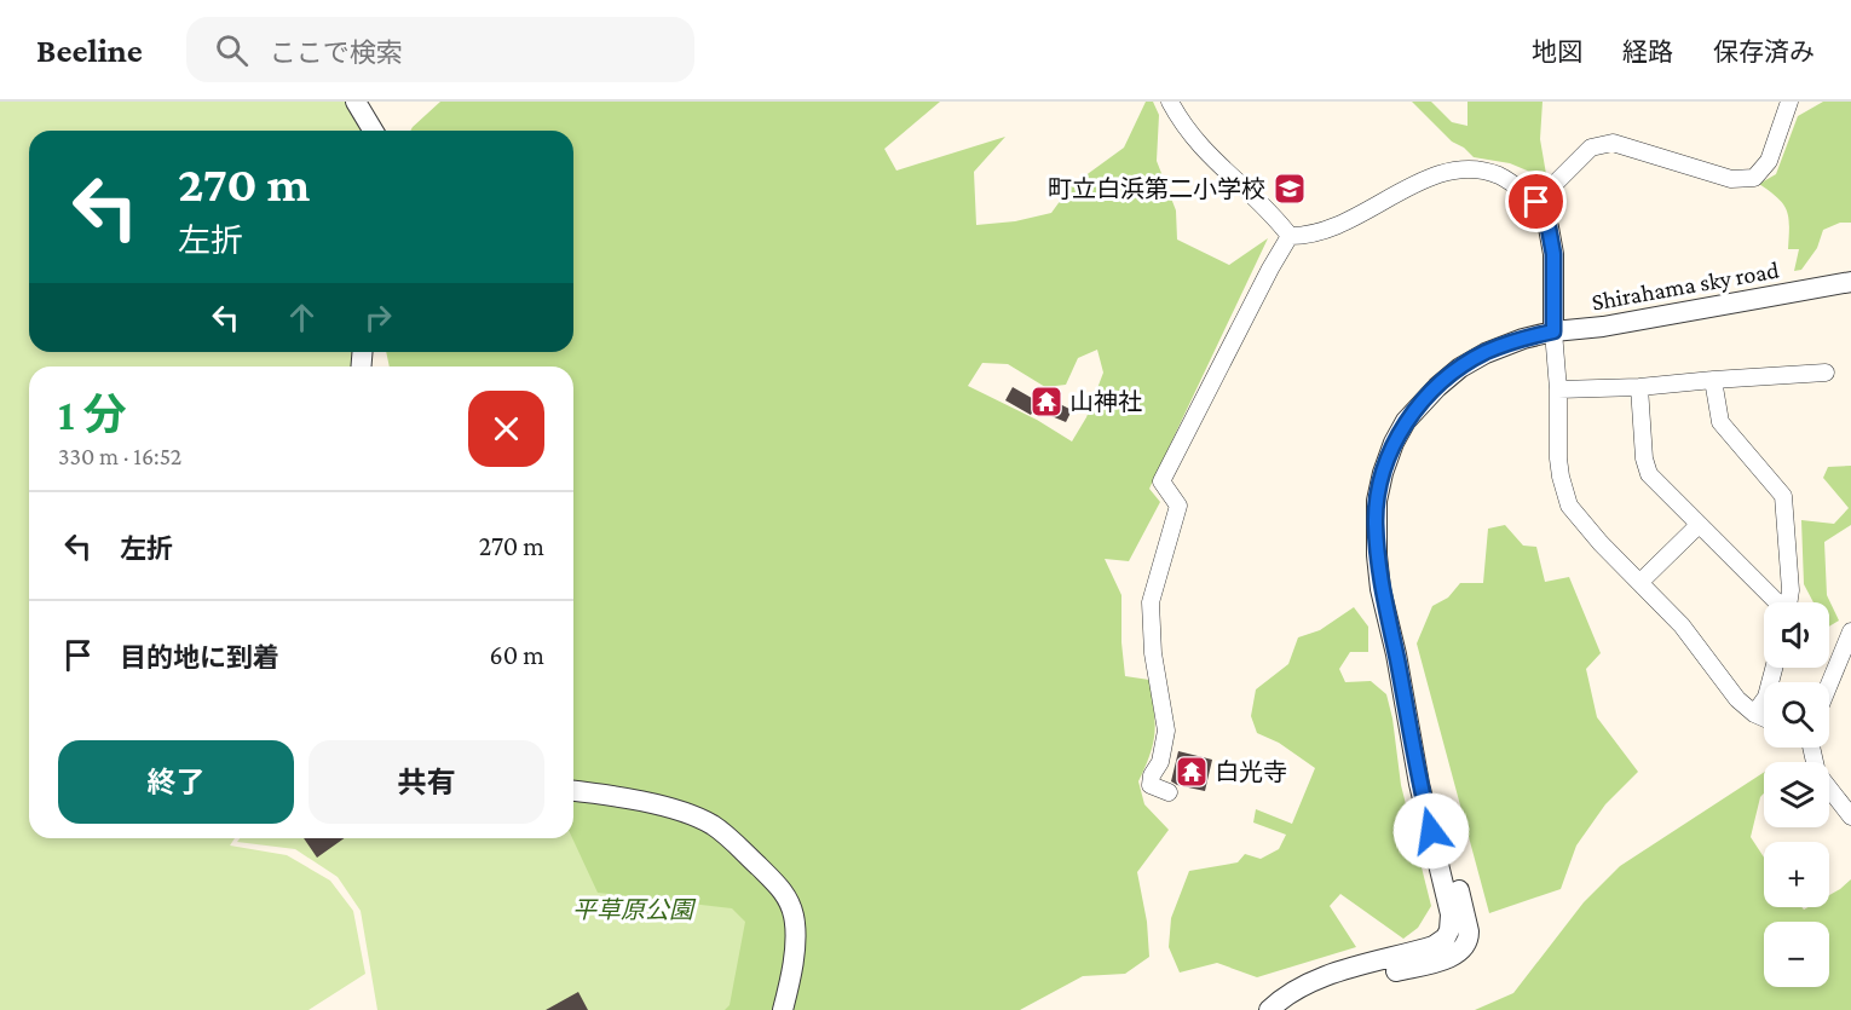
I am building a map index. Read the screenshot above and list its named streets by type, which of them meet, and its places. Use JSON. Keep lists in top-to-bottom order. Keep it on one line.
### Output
{"streets":{"street":["Shirahama sky road"]},"parks":["平草原公園"],"places":{"school or university":["町立白浜第二小学校"],"temple":["山神社","白光寺"]},"page":{"header":"Beeline","search":"ここで検索","nav":["地図","経路","保存済み"],"turn":["270 m","左折"],"heading":["1 分","330 m · 16:52"],"list":[{"name":"左折","value":"270 m"},{"name":"目的地に到着","value":"60 m"}],"map_buttons":["+","−"],"buttons":["終了","共有"]}}
